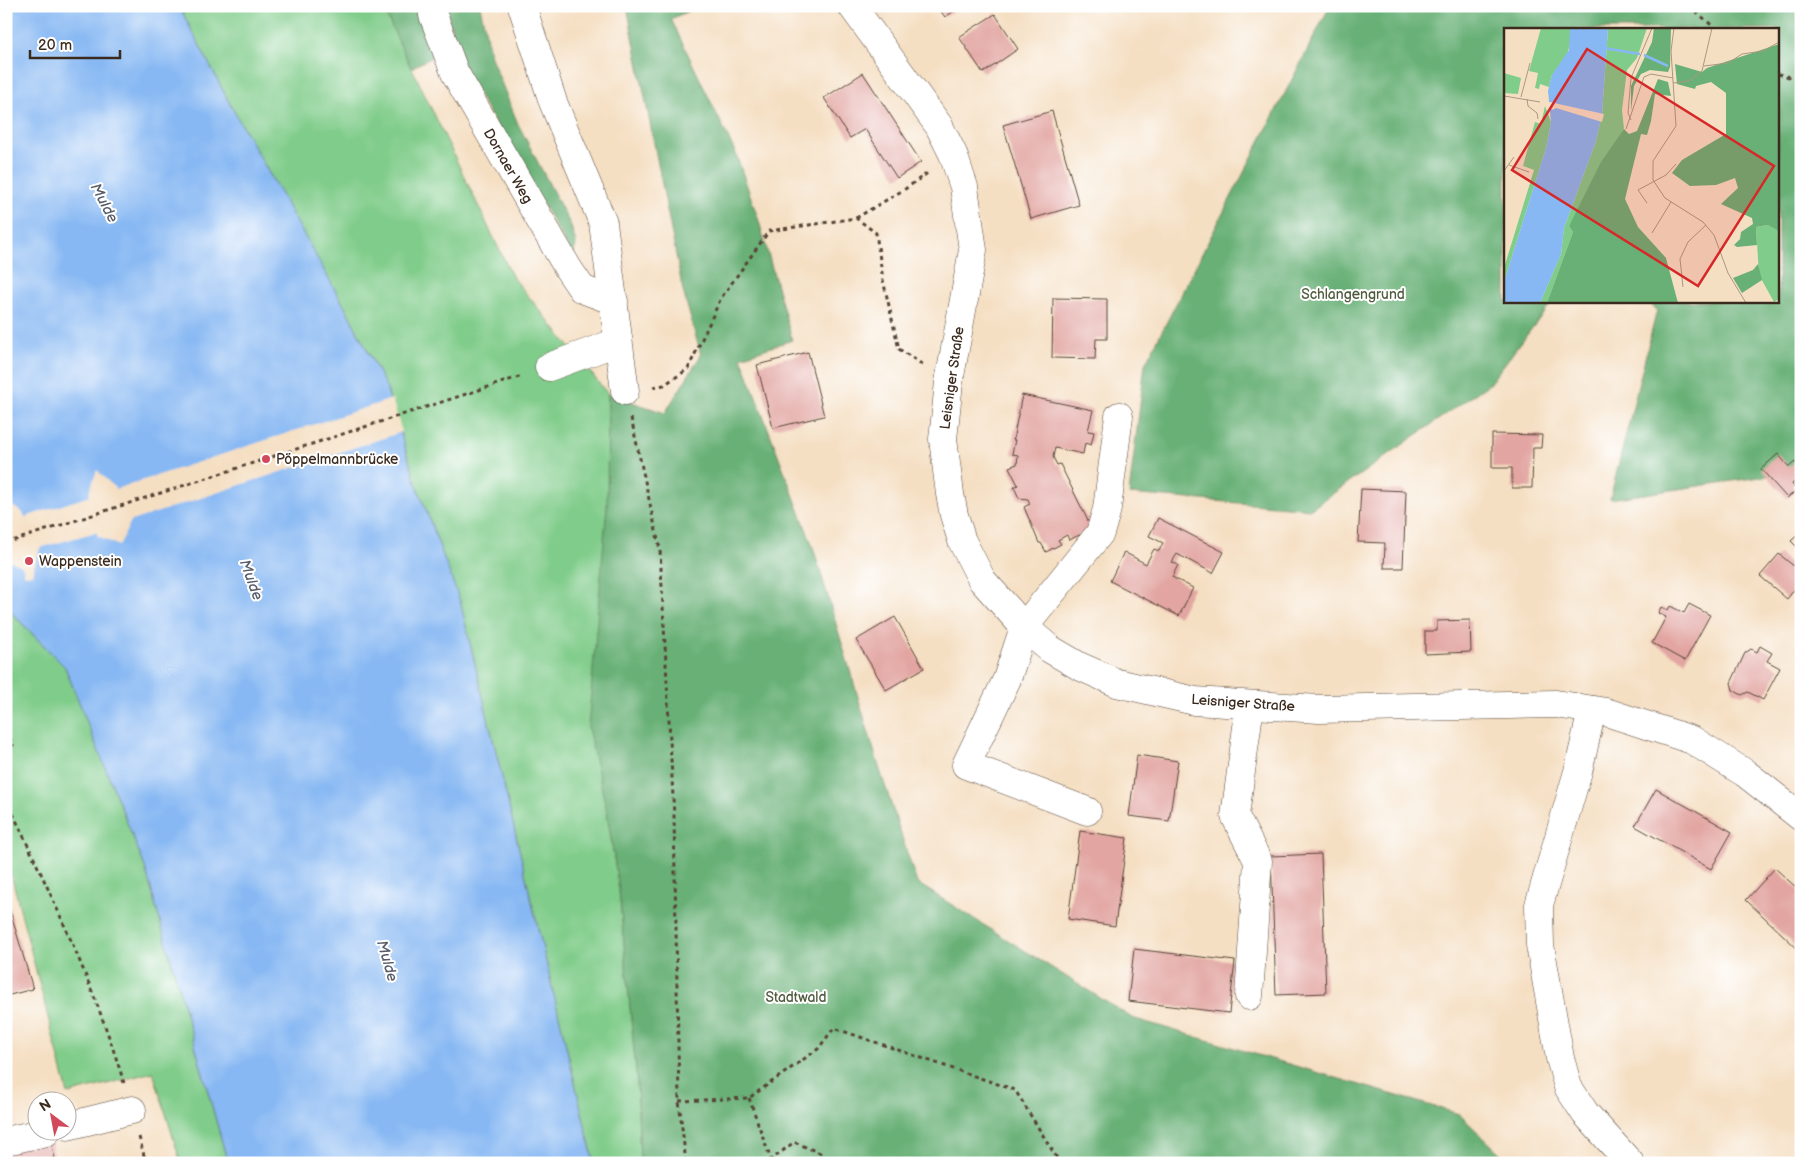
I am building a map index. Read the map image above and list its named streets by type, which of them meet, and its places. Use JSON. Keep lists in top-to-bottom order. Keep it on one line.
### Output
{"streets":{"main road":["Dornaer Weg","Leisniger Straße"]},"water":["Mulde"],"parks":["Schlangengrund","Stadtwald"],"places":["Pöppelmannbrücke","Wappenstein"],"scale_bar":"20 m","north":"top left"}
